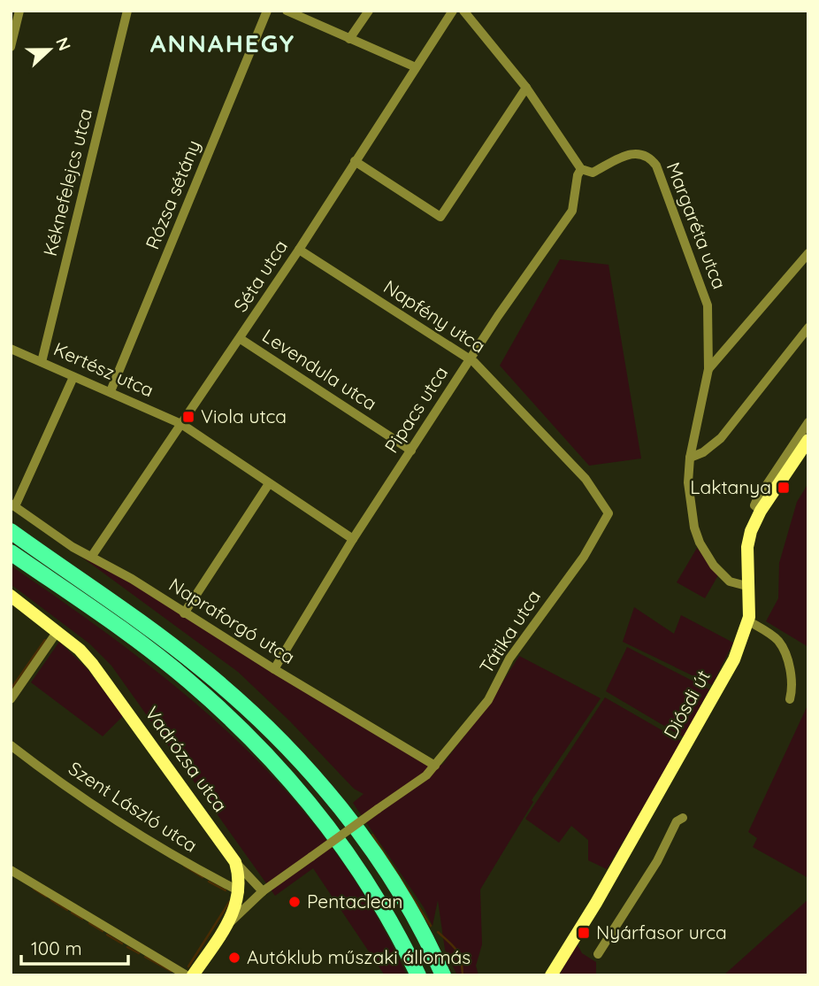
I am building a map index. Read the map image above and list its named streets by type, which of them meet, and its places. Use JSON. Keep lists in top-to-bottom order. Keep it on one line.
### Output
{"streets":{"main road":["Diósdi út","Vadrózsa utca"],"street":["Kéknefelejcs utca","Rózsa sétány","Margaréta utca","Séta utca","Napfény utca","Kertész utca","Levendula utca","Pipacs utca","Napraforgó utca","Tátika utca","Szent László utca"]},"crossings":[["Kéknefelejcs utca","Kertész utca"],["Rózsa sétány","Kertész utca"],["Margaréta utca","Pipacs utca"],["Margaréta utca","Diósdi út"],["Séta utca","Napfény utca"],["Séta utca","Kertész utca"],["Séta utca","Levendula utca"],["Séta utca","Napraforgó utca"],["Napfény utca","Pipacs utca"],["Napfény utca","Tátika utca"],["Levendula utca","Pipacs utca"],["Pipacs utca","Napraforgó utca"],["Napraforgó utca","Tátika utca"],["Vadrózsa utca","Szent László utca"]],"districts":["ANNAHEGY"],"places":{"transit":["Viola utca","Laktanya","Nyárfasor urca"],"other":["Pentaclean","Autóklub műszaki állomás"]},"scale_bar":"100 m","north":"right"}
